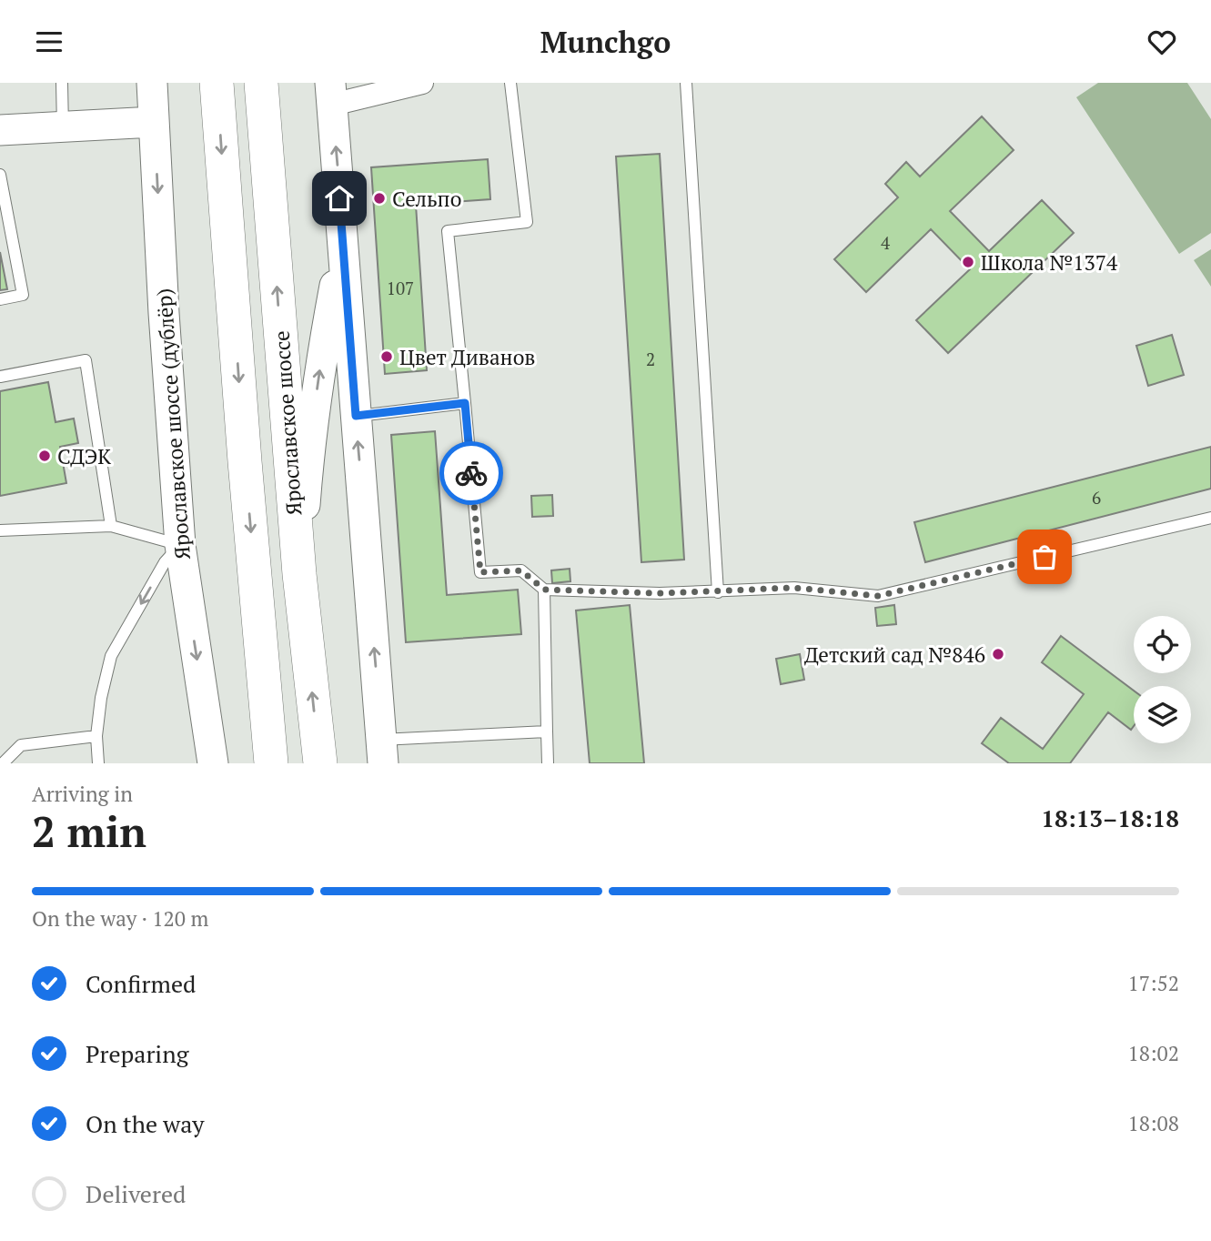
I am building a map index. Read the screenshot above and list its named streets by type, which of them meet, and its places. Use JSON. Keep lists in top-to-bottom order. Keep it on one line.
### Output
{"streets":{"main road":["Ярославское шоссе"],"street":["Ярославское шоссе (дублёр)"]},"places":["Сельпо","Школа №1374","Цвет Диванов","СДЭК","Детский сад №846"],"house_numbers":["4","107","2","6"],"page":{"header":"Munchgo","heading":["2 min","Arriving in","18:13–18:18"],"bar":"On the way · 120 m","list":[["Confirmed","17:52"],["Preparing","18:02"],["On the way","18:08"],"Delivered"]}}
